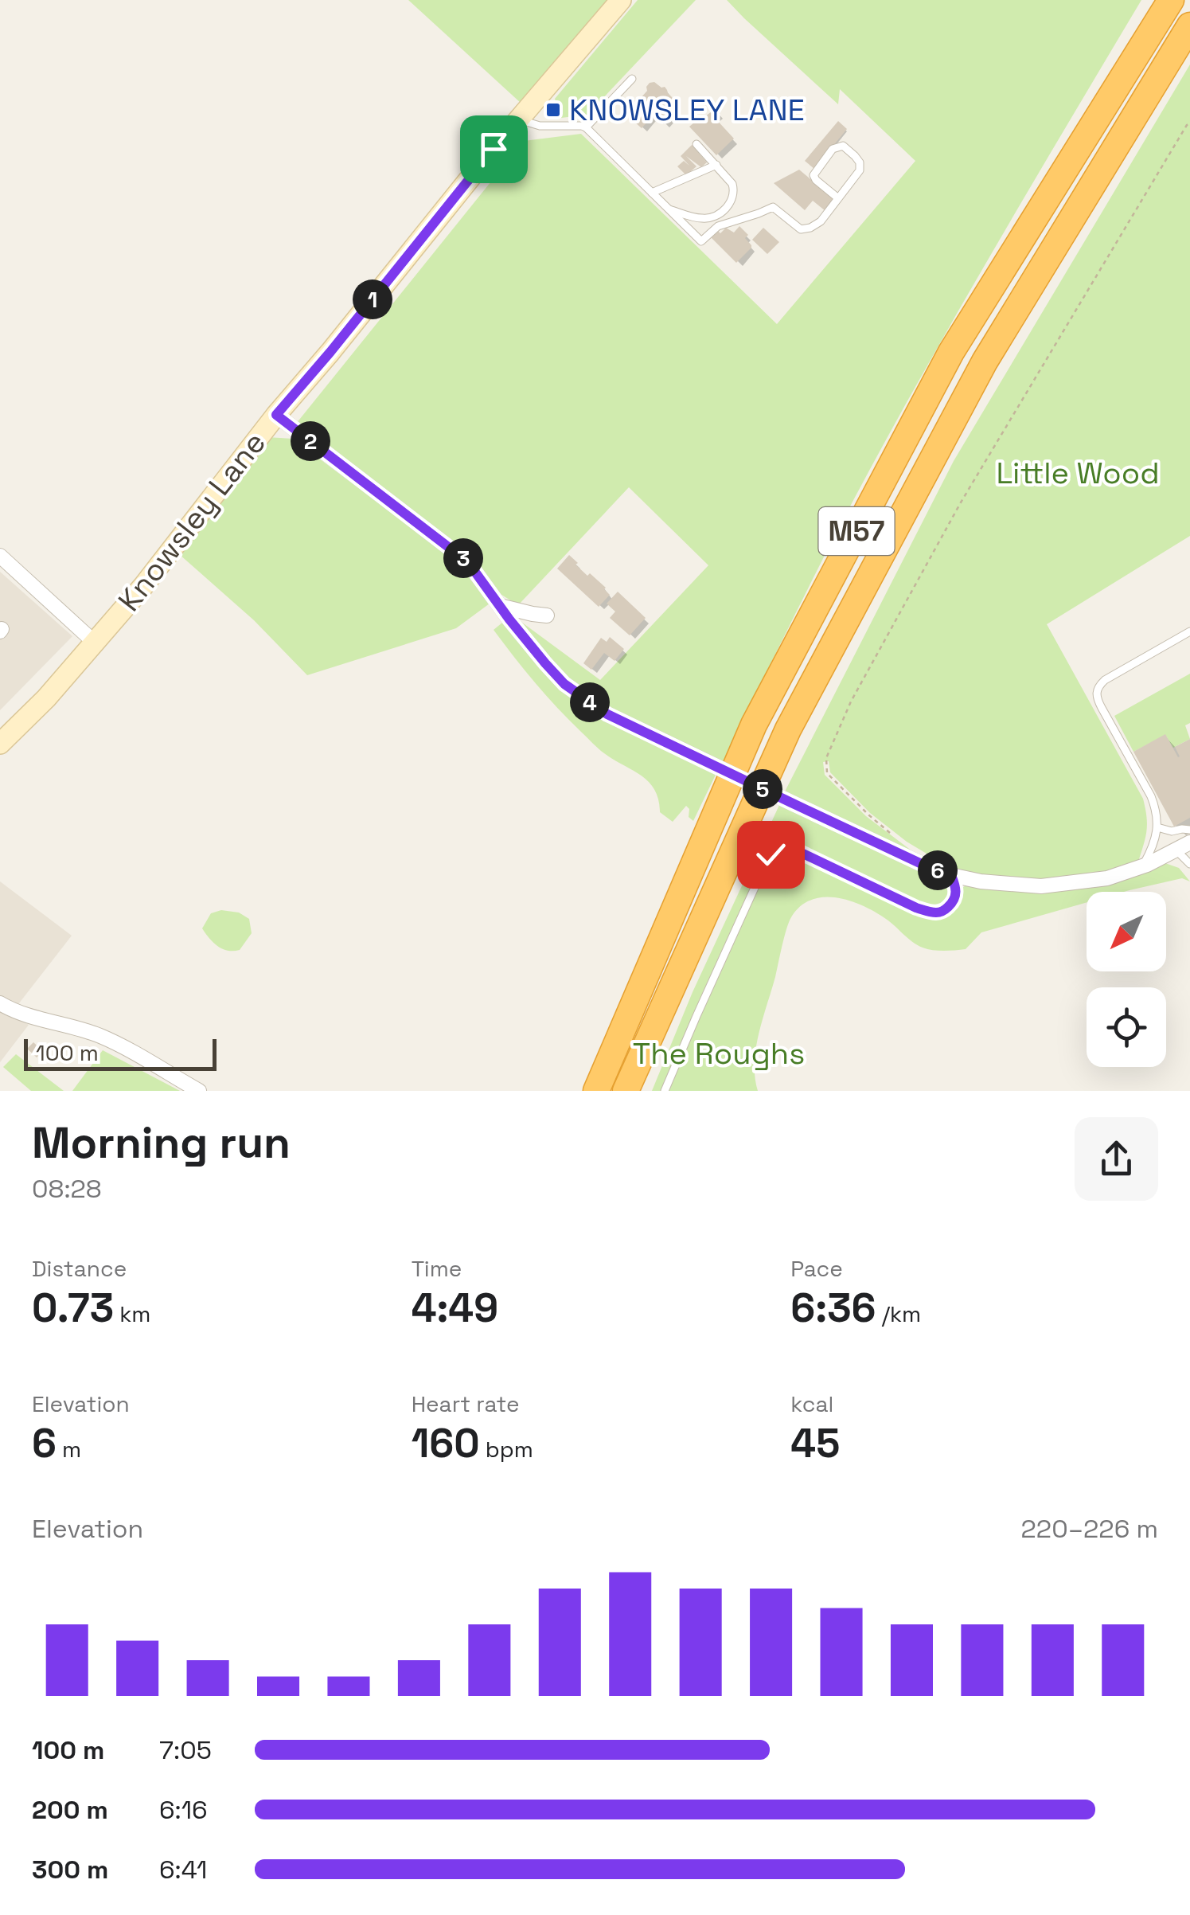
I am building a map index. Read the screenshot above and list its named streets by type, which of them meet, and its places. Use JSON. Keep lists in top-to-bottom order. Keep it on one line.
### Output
{"streets":{"highway":["M57"],"main road":["Knowsley Lane"]},"parks":["Little Wood","The Roughs"],"places":{"transit":["KNOWSLEY LANE"]},"scale_bar":"100 m","north":"bottom left","page":{"pins":["1","2","3","4","5","6"],"scale":"100 m","heading":["Morning run","08:28"],"stats":[["Distance","0.73 km"],["Time","4:49"],["Pace","6:36 /km"],["Elevation","6 m"],["Heart rate","160 bpm"],["kcal","45"]],"chart":["Elevation","220–226 m"],"list":[{"name":"100 m","note":"7:05"},{"name":"200 m","note":"6:16"},{"name":"300 m","note":"6:41"}]}}
